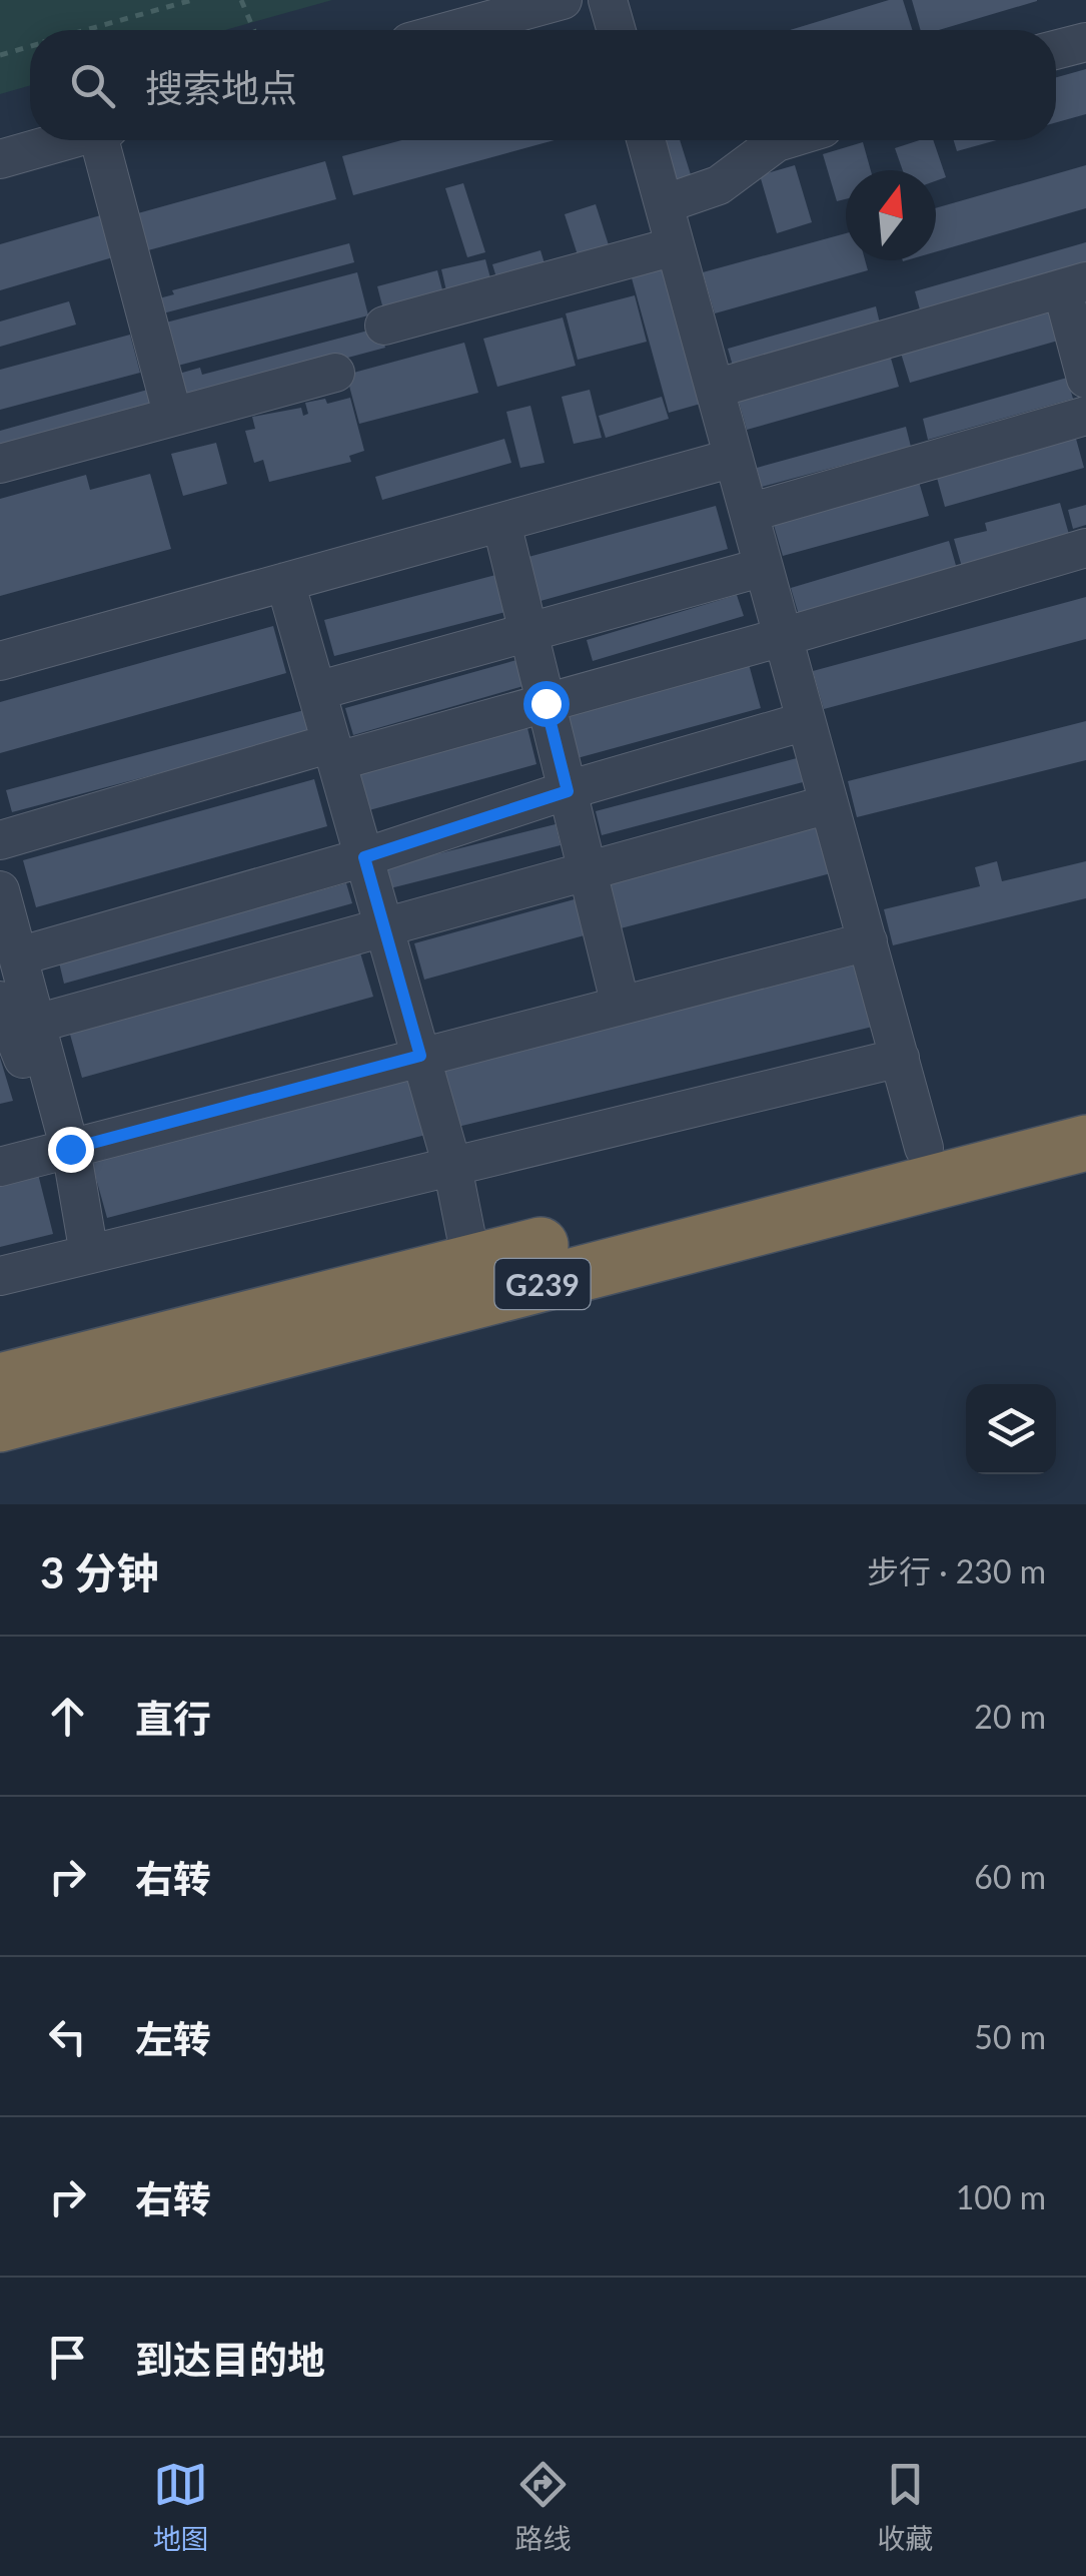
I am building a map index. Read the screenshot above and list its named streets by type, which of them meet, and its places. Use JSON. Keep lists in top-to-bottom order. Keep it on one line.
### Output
{"streets":{"highway":["G239"]},"north":"top","page":{"search":"搜索地点","heading":["3 分钟","步行 · 230 m"],"list":[["直行","20 m"],["右转","60 m"],["左转","50 m"],["右转","100 m"],"到达目的地"],"nav":["地图","路线","收藏"]}}
